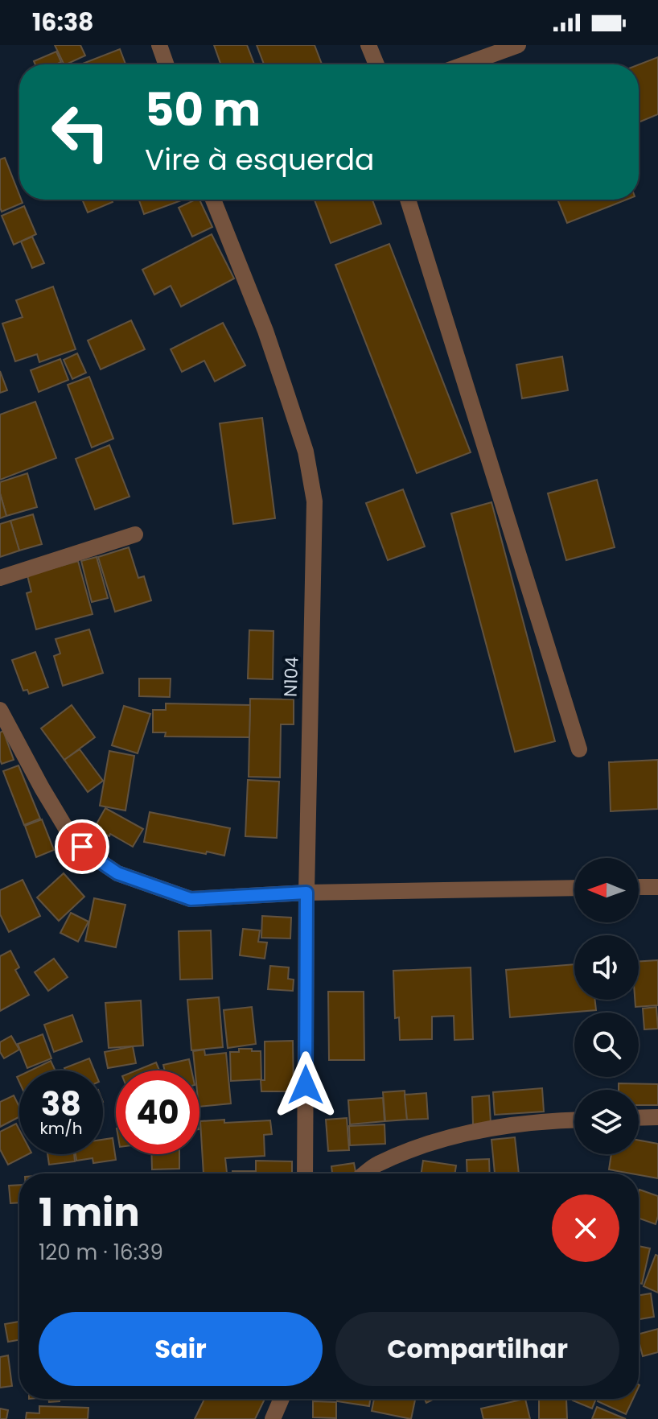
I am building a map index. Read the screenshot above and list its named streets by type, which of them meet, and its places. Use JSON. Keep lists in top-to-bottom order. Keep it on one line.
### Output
{"streets":{"street":["N104"]},"north":"left","page":{"status":"16:38","turn":["50 m","Vire à esquerda"],"speed":"38 km/h","limit":"40","heading":["1 min","120 m · 16:39"],"buttons":["Sair","Compartilhar"]}}
